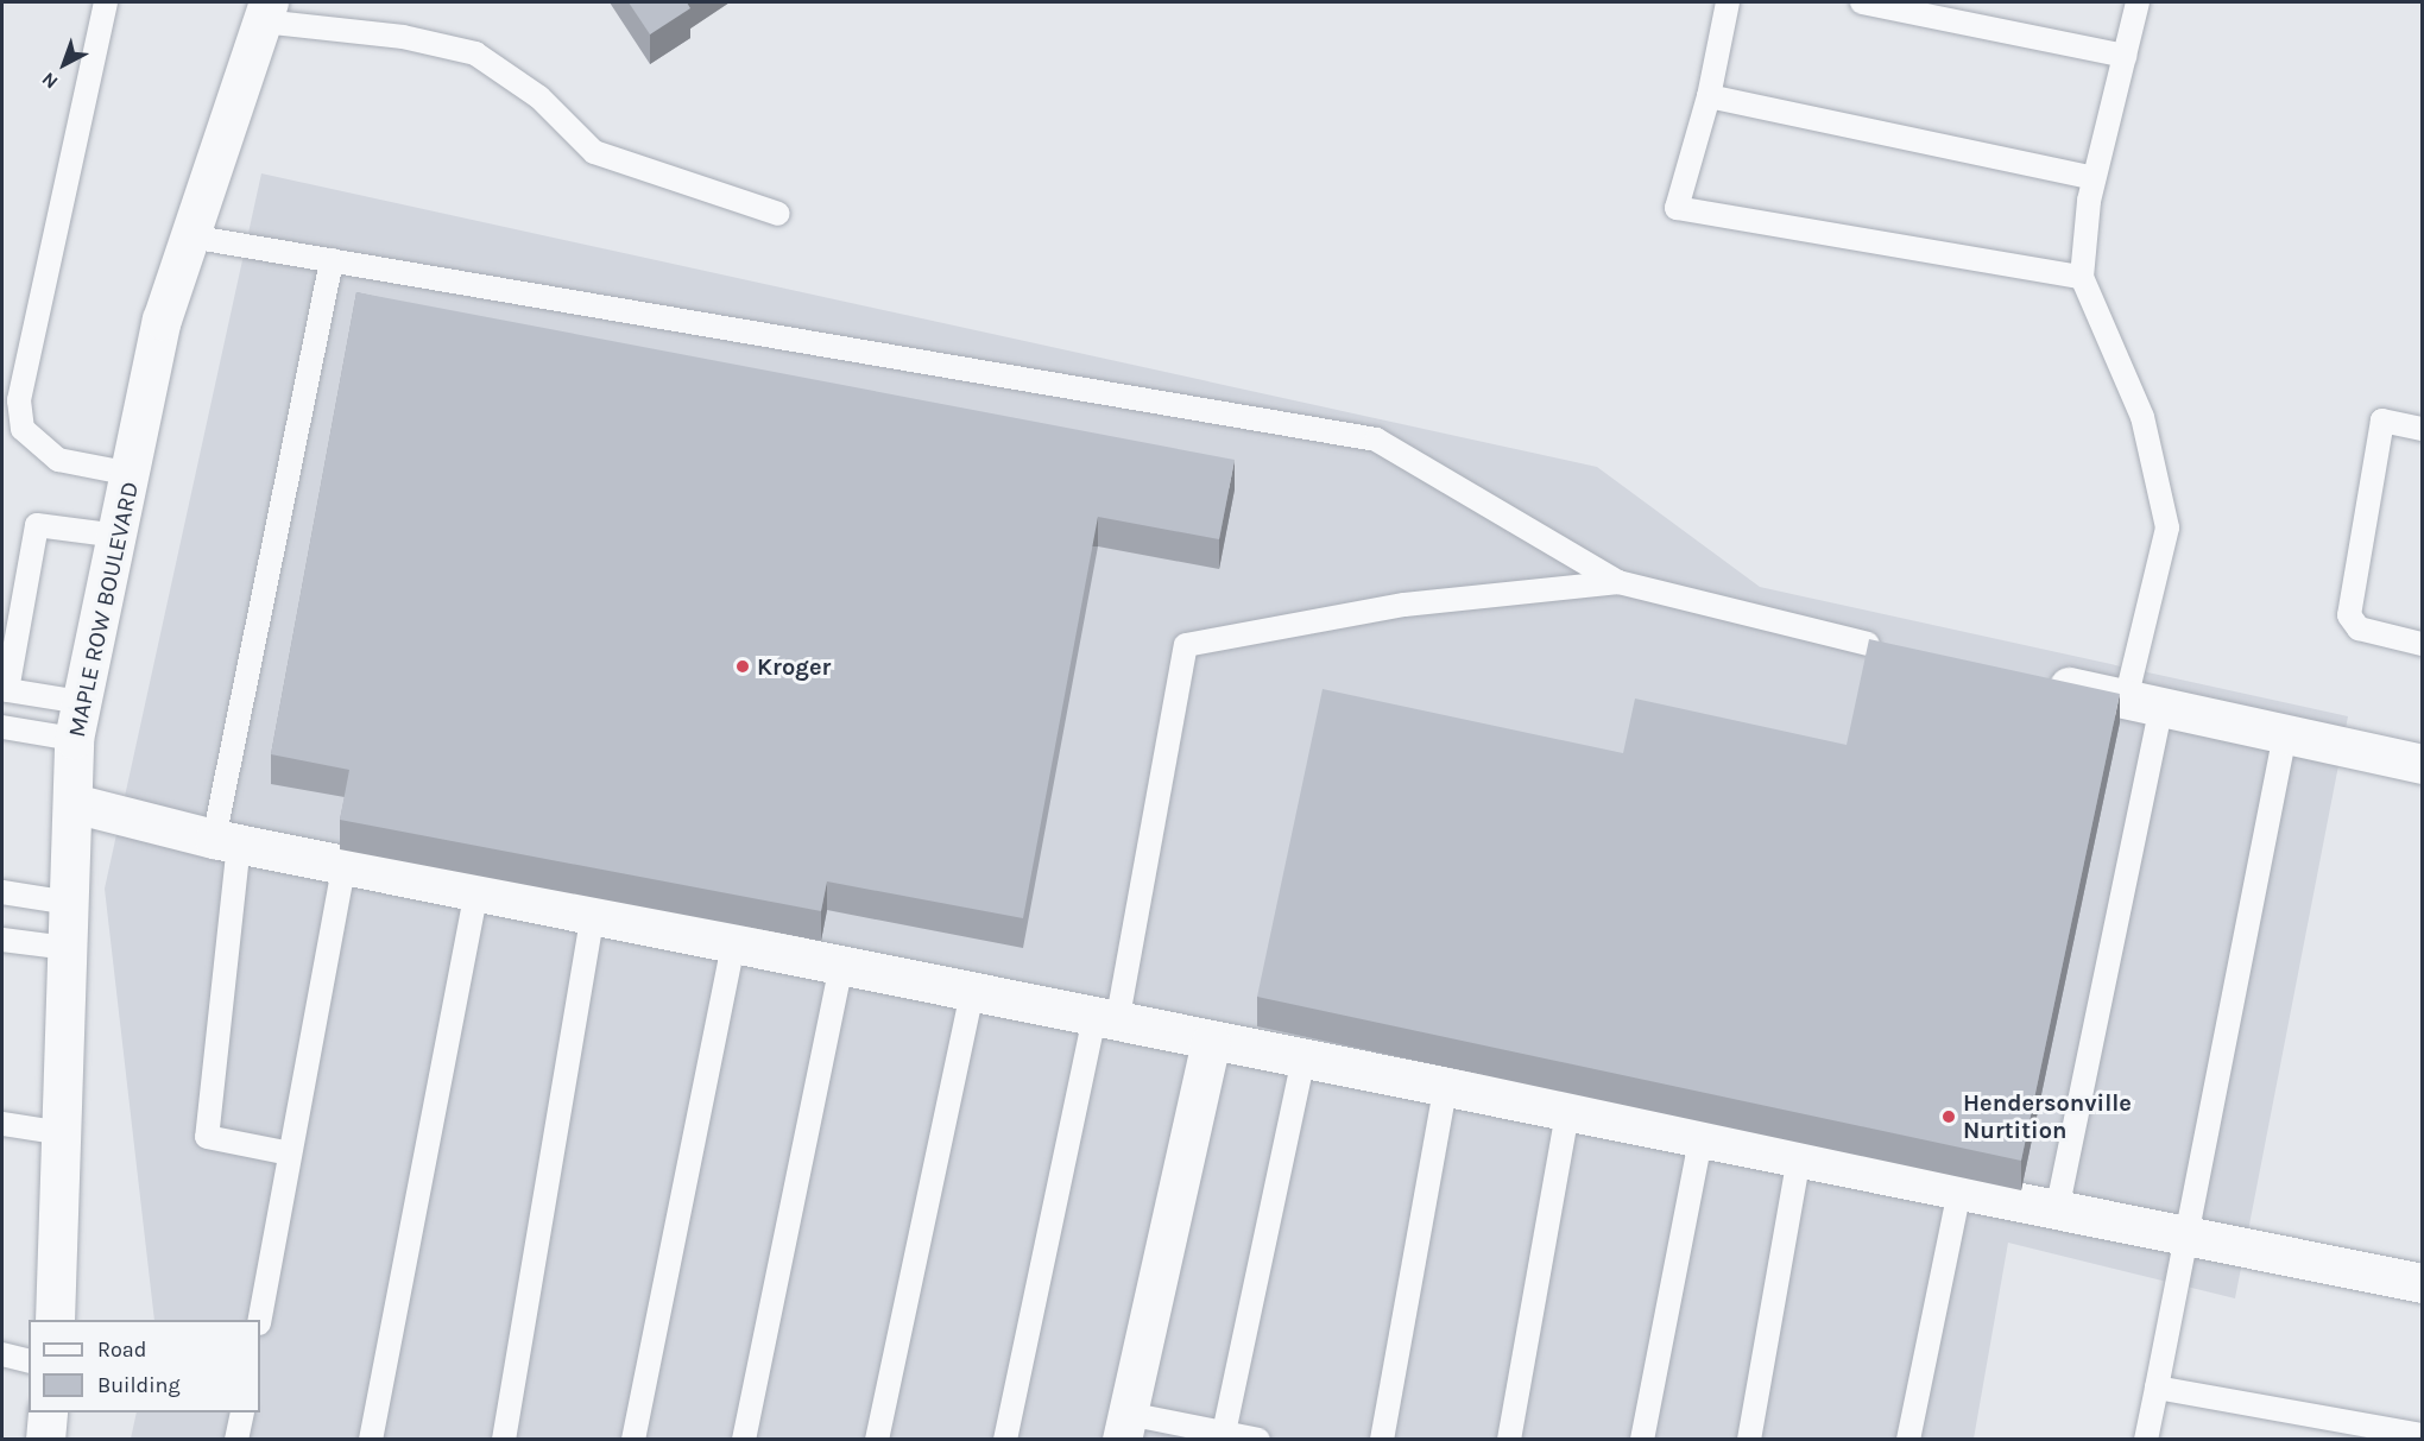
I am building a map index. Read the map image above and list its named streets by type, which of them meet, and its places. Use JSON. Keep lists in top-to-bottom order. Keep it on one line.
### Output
{"streets":{"street":["MAPLE ROW BOULEVARD"]},"places":["Kroger","Hendersonville Nurtition"],"legend":["Road","Building"],"north":"bottom left"}
